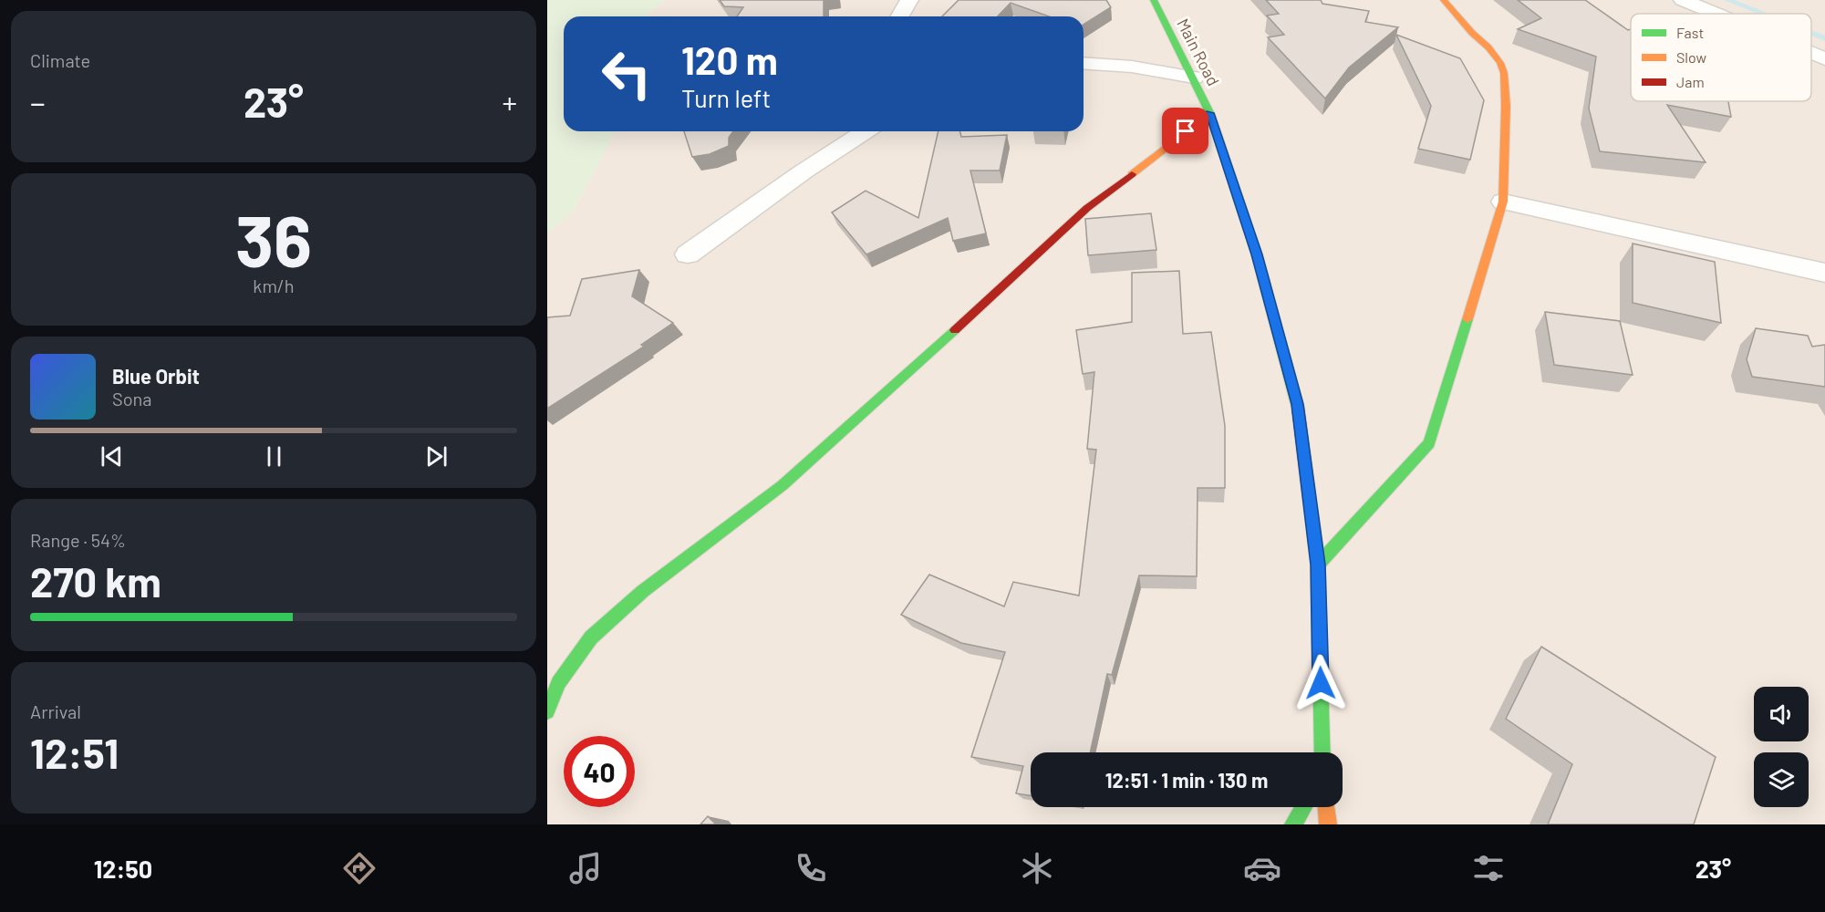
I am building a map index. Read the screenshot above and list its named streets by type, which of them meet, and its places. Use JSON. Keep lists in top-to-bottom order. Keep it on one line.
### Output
{"streets":{"street":["Main Road"]},"legend":["Fast","Slow","Jam"],"page":{"tile":["Climate",["36","km/h"],["Range · 54%","270 km"],["Arrival","12:51"]],"turn":["120 m","Turn left"],"heat":["−","23°","+"],"song":["Blue Orbit","Sona"],"limit":"40","trip":"12:51 · 1 min · 130 m","tabs":["12:50","23°"]}}
